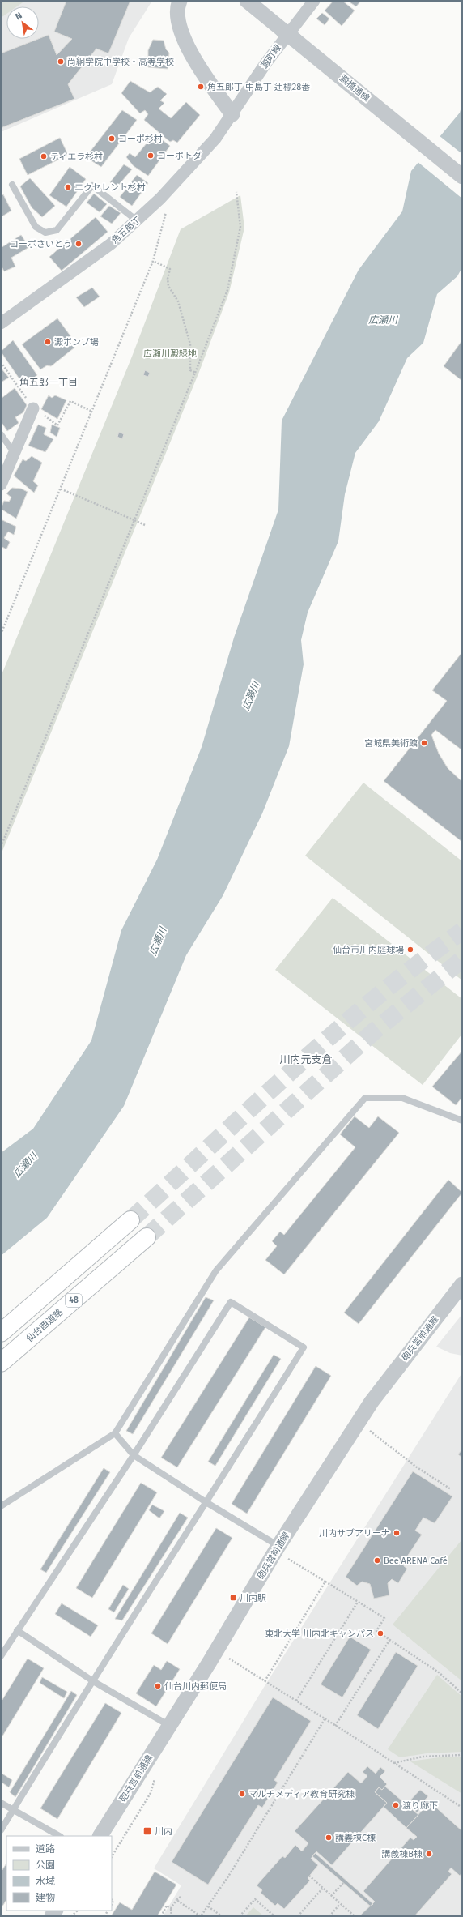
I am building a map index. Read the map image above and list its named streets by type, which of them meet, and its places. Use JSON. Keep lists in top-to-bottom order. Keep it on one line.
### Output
{"streets":{"highway":["48","仙台西道路"],"street":["澱町線","澱橋通線","角五郎丁","砲兵営前通線"]},"crossings":[["澱町線","角五郎丁"]],"districts":["角五郎一丁目","川内元支倉"],"water":["広瀬川"],"parks":["広瀬川澱緑地"],"places":{"other":["尚絅学院中学校・高等学校","角五郎丁 中島丁 辻標28番","コーポ杉村","コーポトダ","ティエラ杉村","エクセレント杉村","コーポさいとう","澱ポンプ場","宮城県美術館","仙台市川内庭球場","川内サブアリーナ","Bee ARENA Café","東北大学 川内北キャンパス","仙台川内郵便局","マルチメディア教育研究棟","渡り廊下","講義棟C棟","講義棟B棟"],"transit":["川内駅","川内"]},"legend":["道路","公園","水域","建物"],"north":"top left"}
